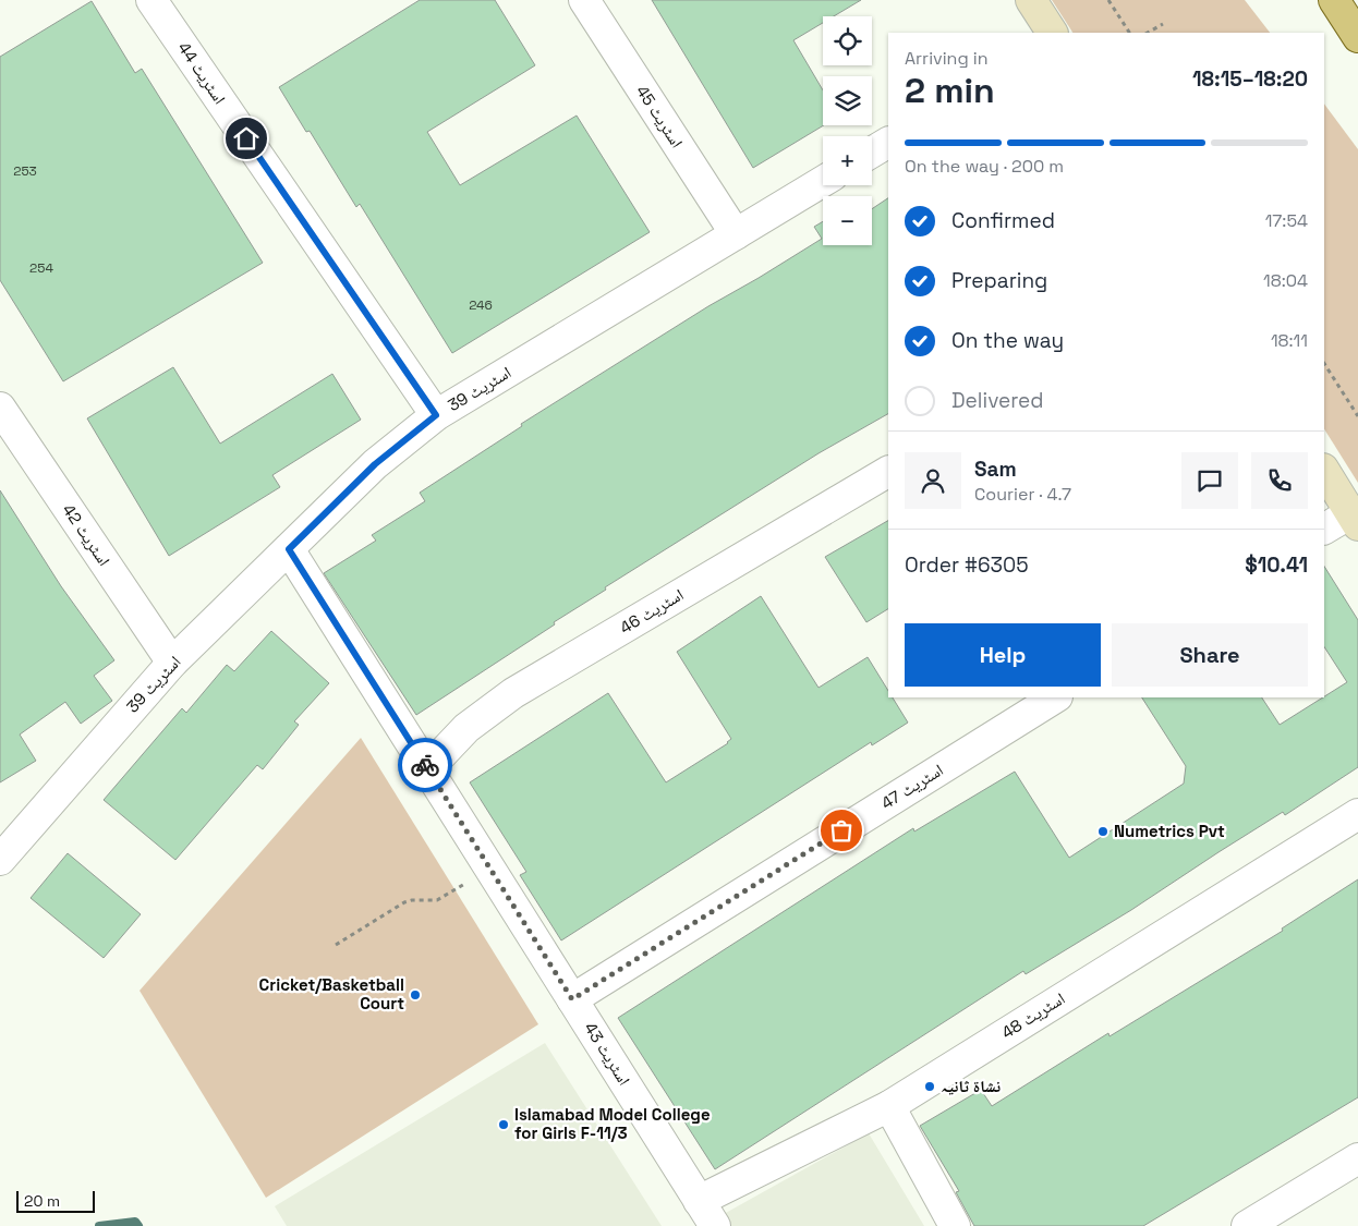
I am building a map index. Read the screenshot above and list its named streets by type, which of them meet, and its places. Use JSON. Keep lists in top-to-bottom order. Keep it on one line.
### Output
{"streets":{"street":["اسٹریٹ 44","اسٹریٹ 45","اسٹریٹ 39","اسٹریٹ 42","اسٹریٹ 46","اسٹریٹ 47","اسٹریٹ 48","اسٹریٹ 43"]},"crossings":[["اسٹریٹ 44","اسٹریٹ 39"],["اسٹریٹ 45","اسٹریٹ 39"],["اسٹریٹ 39","اسٹریٹ 42"],["اسٹریٹ 39","اسٹریٹ 43"],["اسٹریٹ 46","اسٹریٹ 43"],["اسٹریٹ 47","اسٹریٹ 43"],["اسٹریٹ 48","اسٹریٹ 43"]],"places":["Numetrics Pvt","Cricket/Basketball Court","نشاۃ ثانیہ","Islamabad Model College for Girls F-11/3"],"house_numbers":["253","254","246"],"scale_bar":"20 m","page":{"map_buttons":["+","−"],"heading":["2 min","Arriving in","18:15–18:20"],"panel":["Sam","Courier · 4.7","Order #6305","$10.41"],"bar":"On the way · 200 m","list":[["Confirmed","17:54"],["Preparing","18:04"],["On the way","18:11"],"Delivered"],"buttons":["Help","Share"],"scale":"20 m"}}
